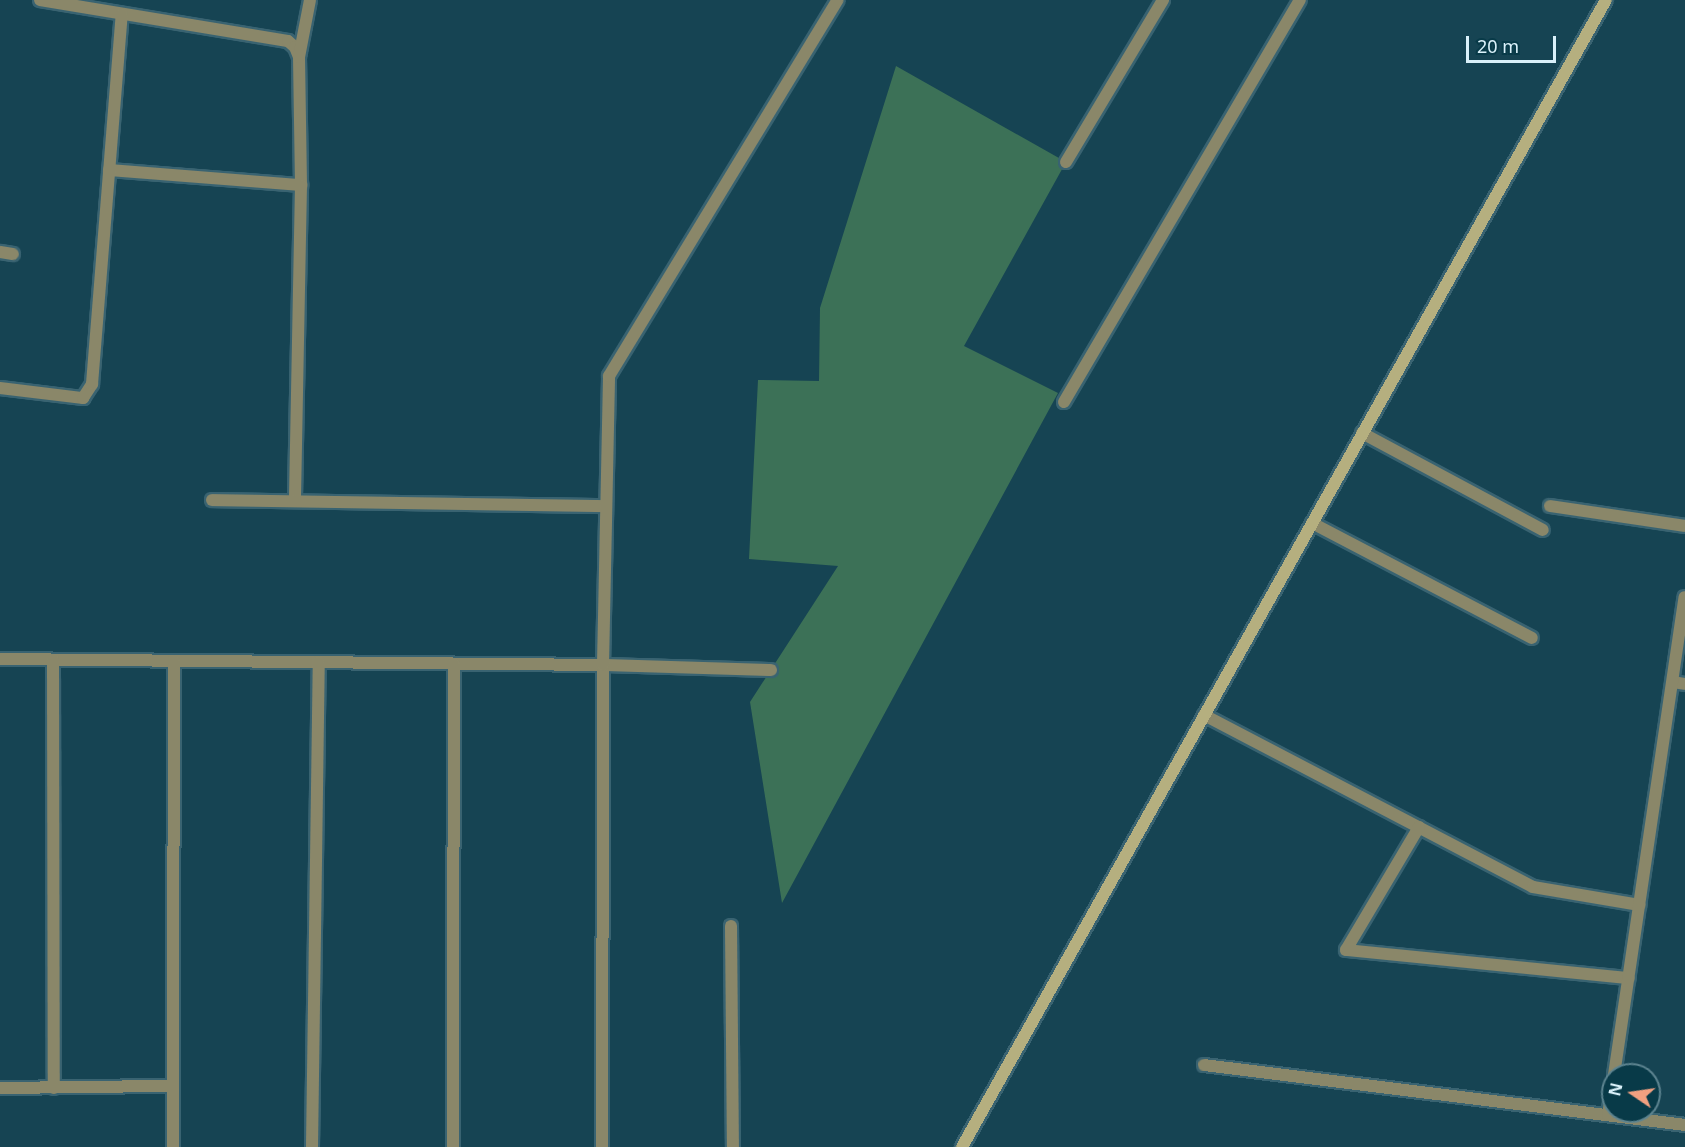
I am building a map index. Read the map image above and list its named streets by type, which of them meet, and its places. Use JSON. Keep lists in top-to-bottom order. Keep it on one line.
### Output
{"scale_bar":"20 m","north":"left"}
